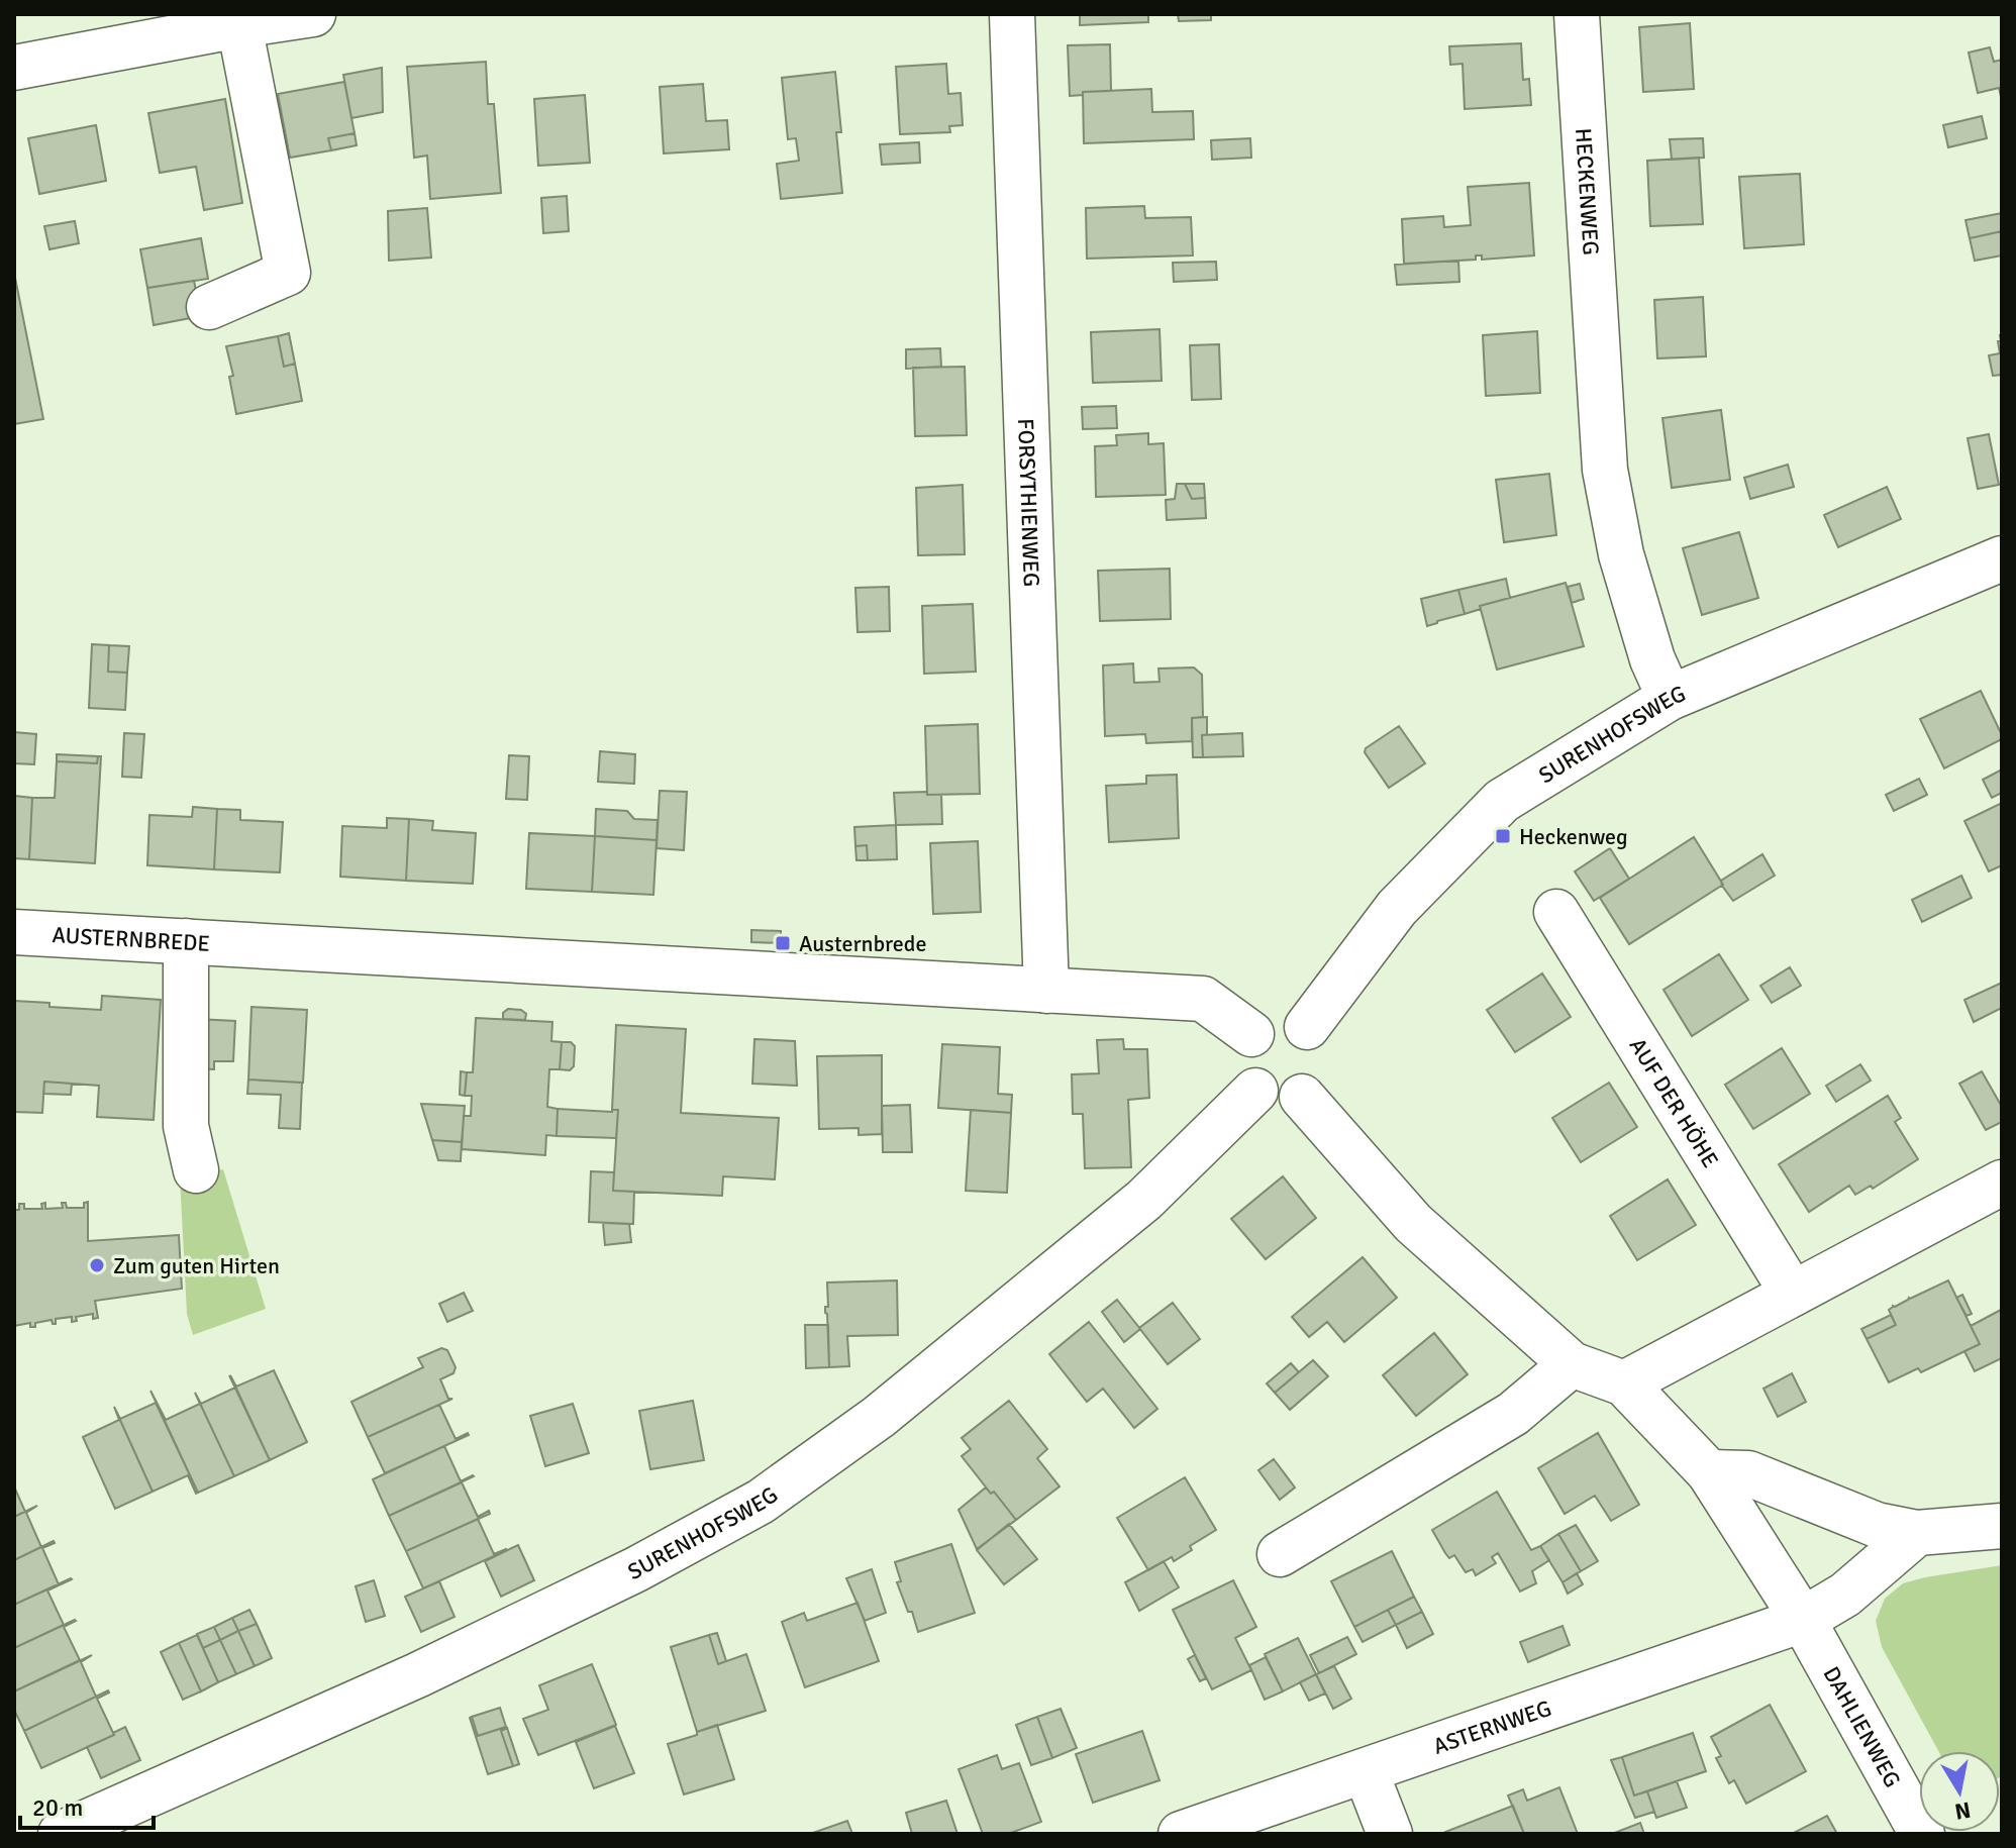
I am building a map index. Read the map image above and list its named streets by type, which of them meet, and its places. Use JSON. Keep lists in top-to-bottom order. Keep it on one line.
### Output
{"streets":{"street":["HECKENWEG","FORSYTHIENWEG","SURENHOFSWEG","AUSTERNBREDE","AUF DER HÖHE","DAHLIENWEG","ASTERNWEG"]},"crossings":[["HECKENWEG","SURENHOFSWEG"],["FORSYTHIENWEG","AUSTERNBREDE"],["SURENHOFSWEG","AUSTERNBREDE"],["DAHLIENWEG","ASTERNWEG"]],"places":{"transit":["Heckenweg","Austernbrede"],"other":["Zum guten Hirten"]},"scale_bar":"20 m","north":"bottom"}
